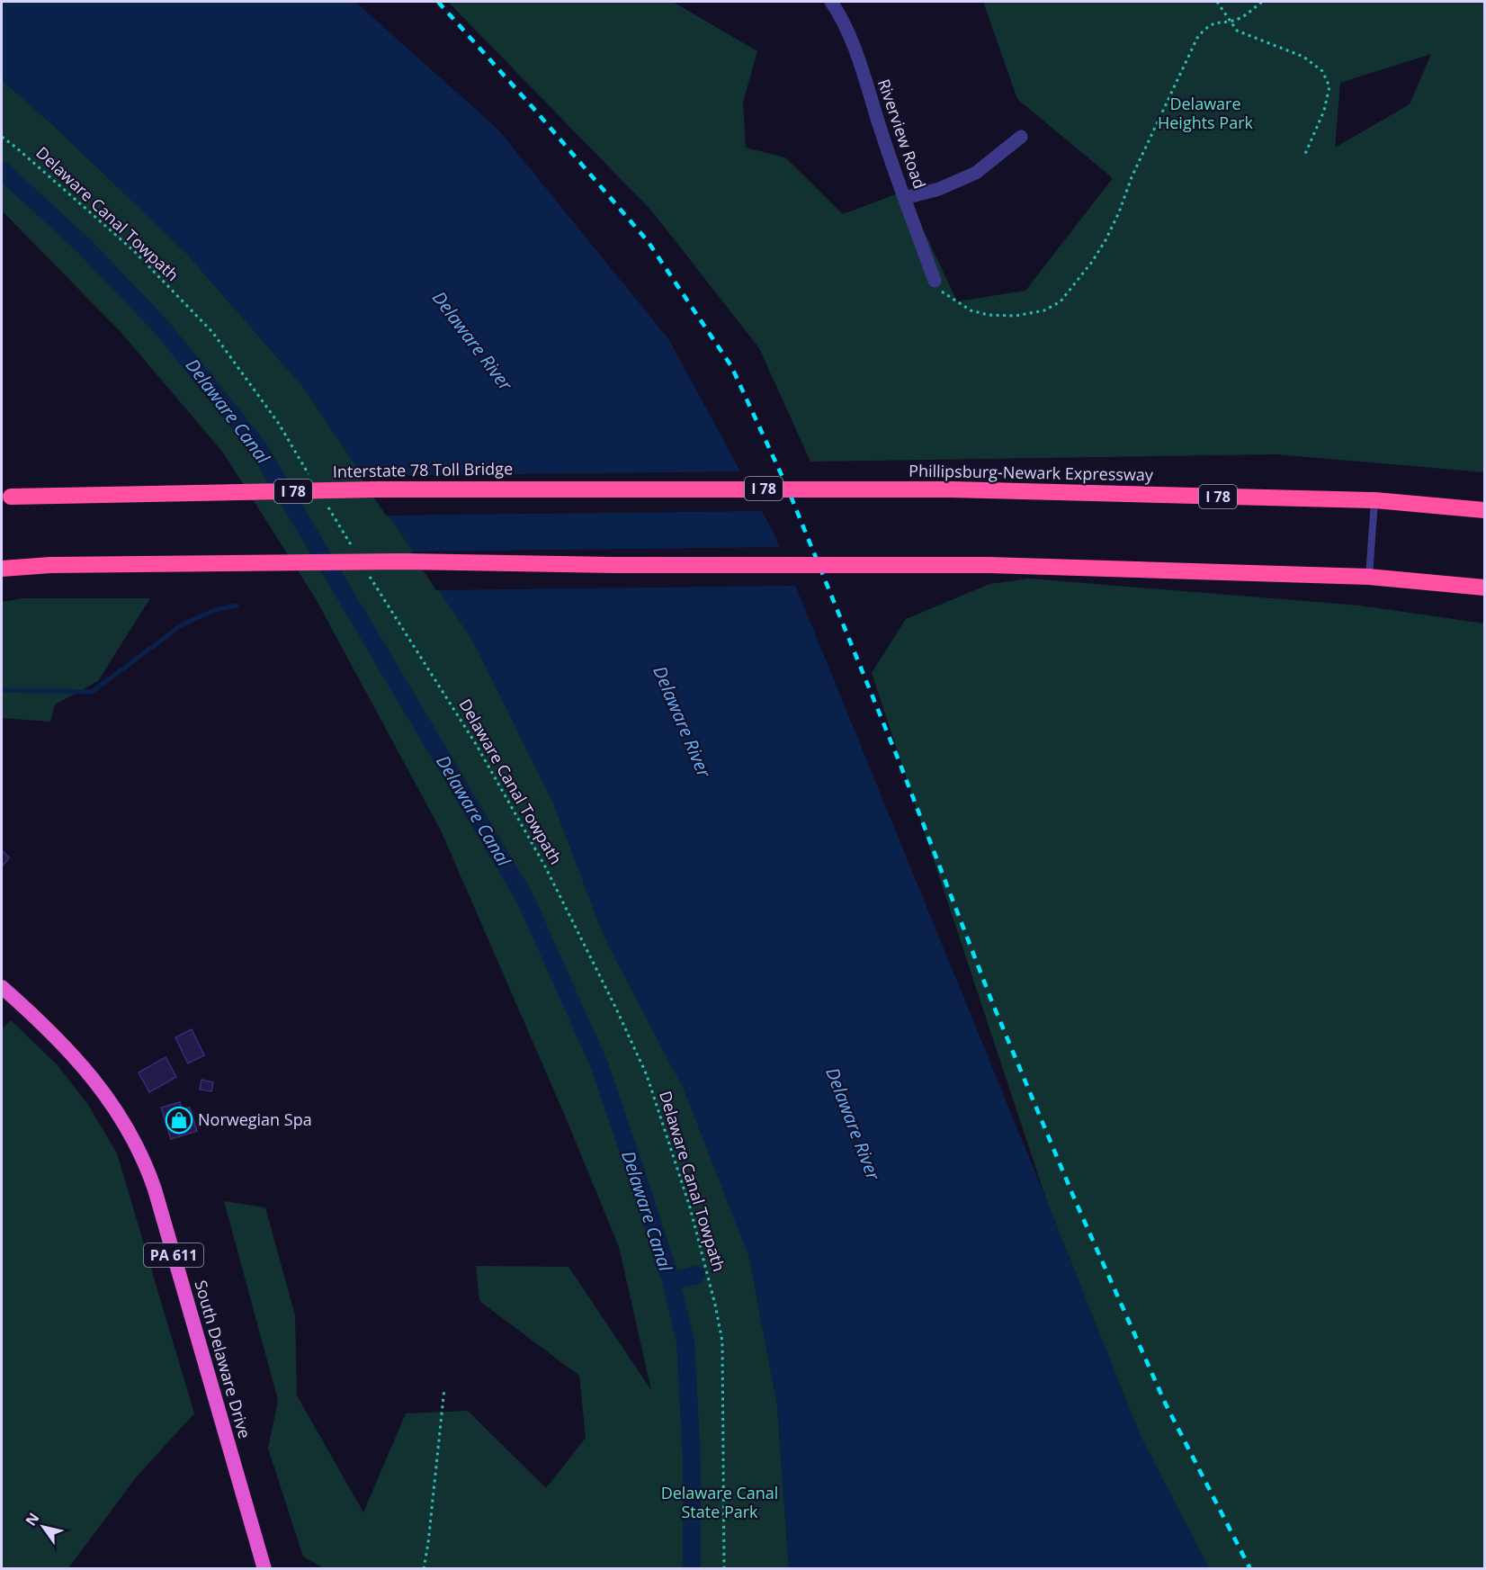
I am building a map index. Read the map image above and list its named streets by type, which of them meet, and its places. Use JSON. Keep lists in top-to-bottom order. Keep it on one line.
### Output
{"streets":{"highway":["Interstate 78 Toll Bridge","Phillipsburg-Newark Expressway","I 78","PA 611","South Delaware Drive"],"street":["Riverview Road"],"path":["Delaware Canal Towpath"]},"crossings":[["Interstate 78 Toll Bridge","Phillipsburg-Newark Expressway"]],"water":["Delaware River","Delaware Canal"],"parks":["Delaware Heights Park","Delaware Canal State Park"],"places":{"shop":["Norwegian Spa"]},"north":"top left"}
